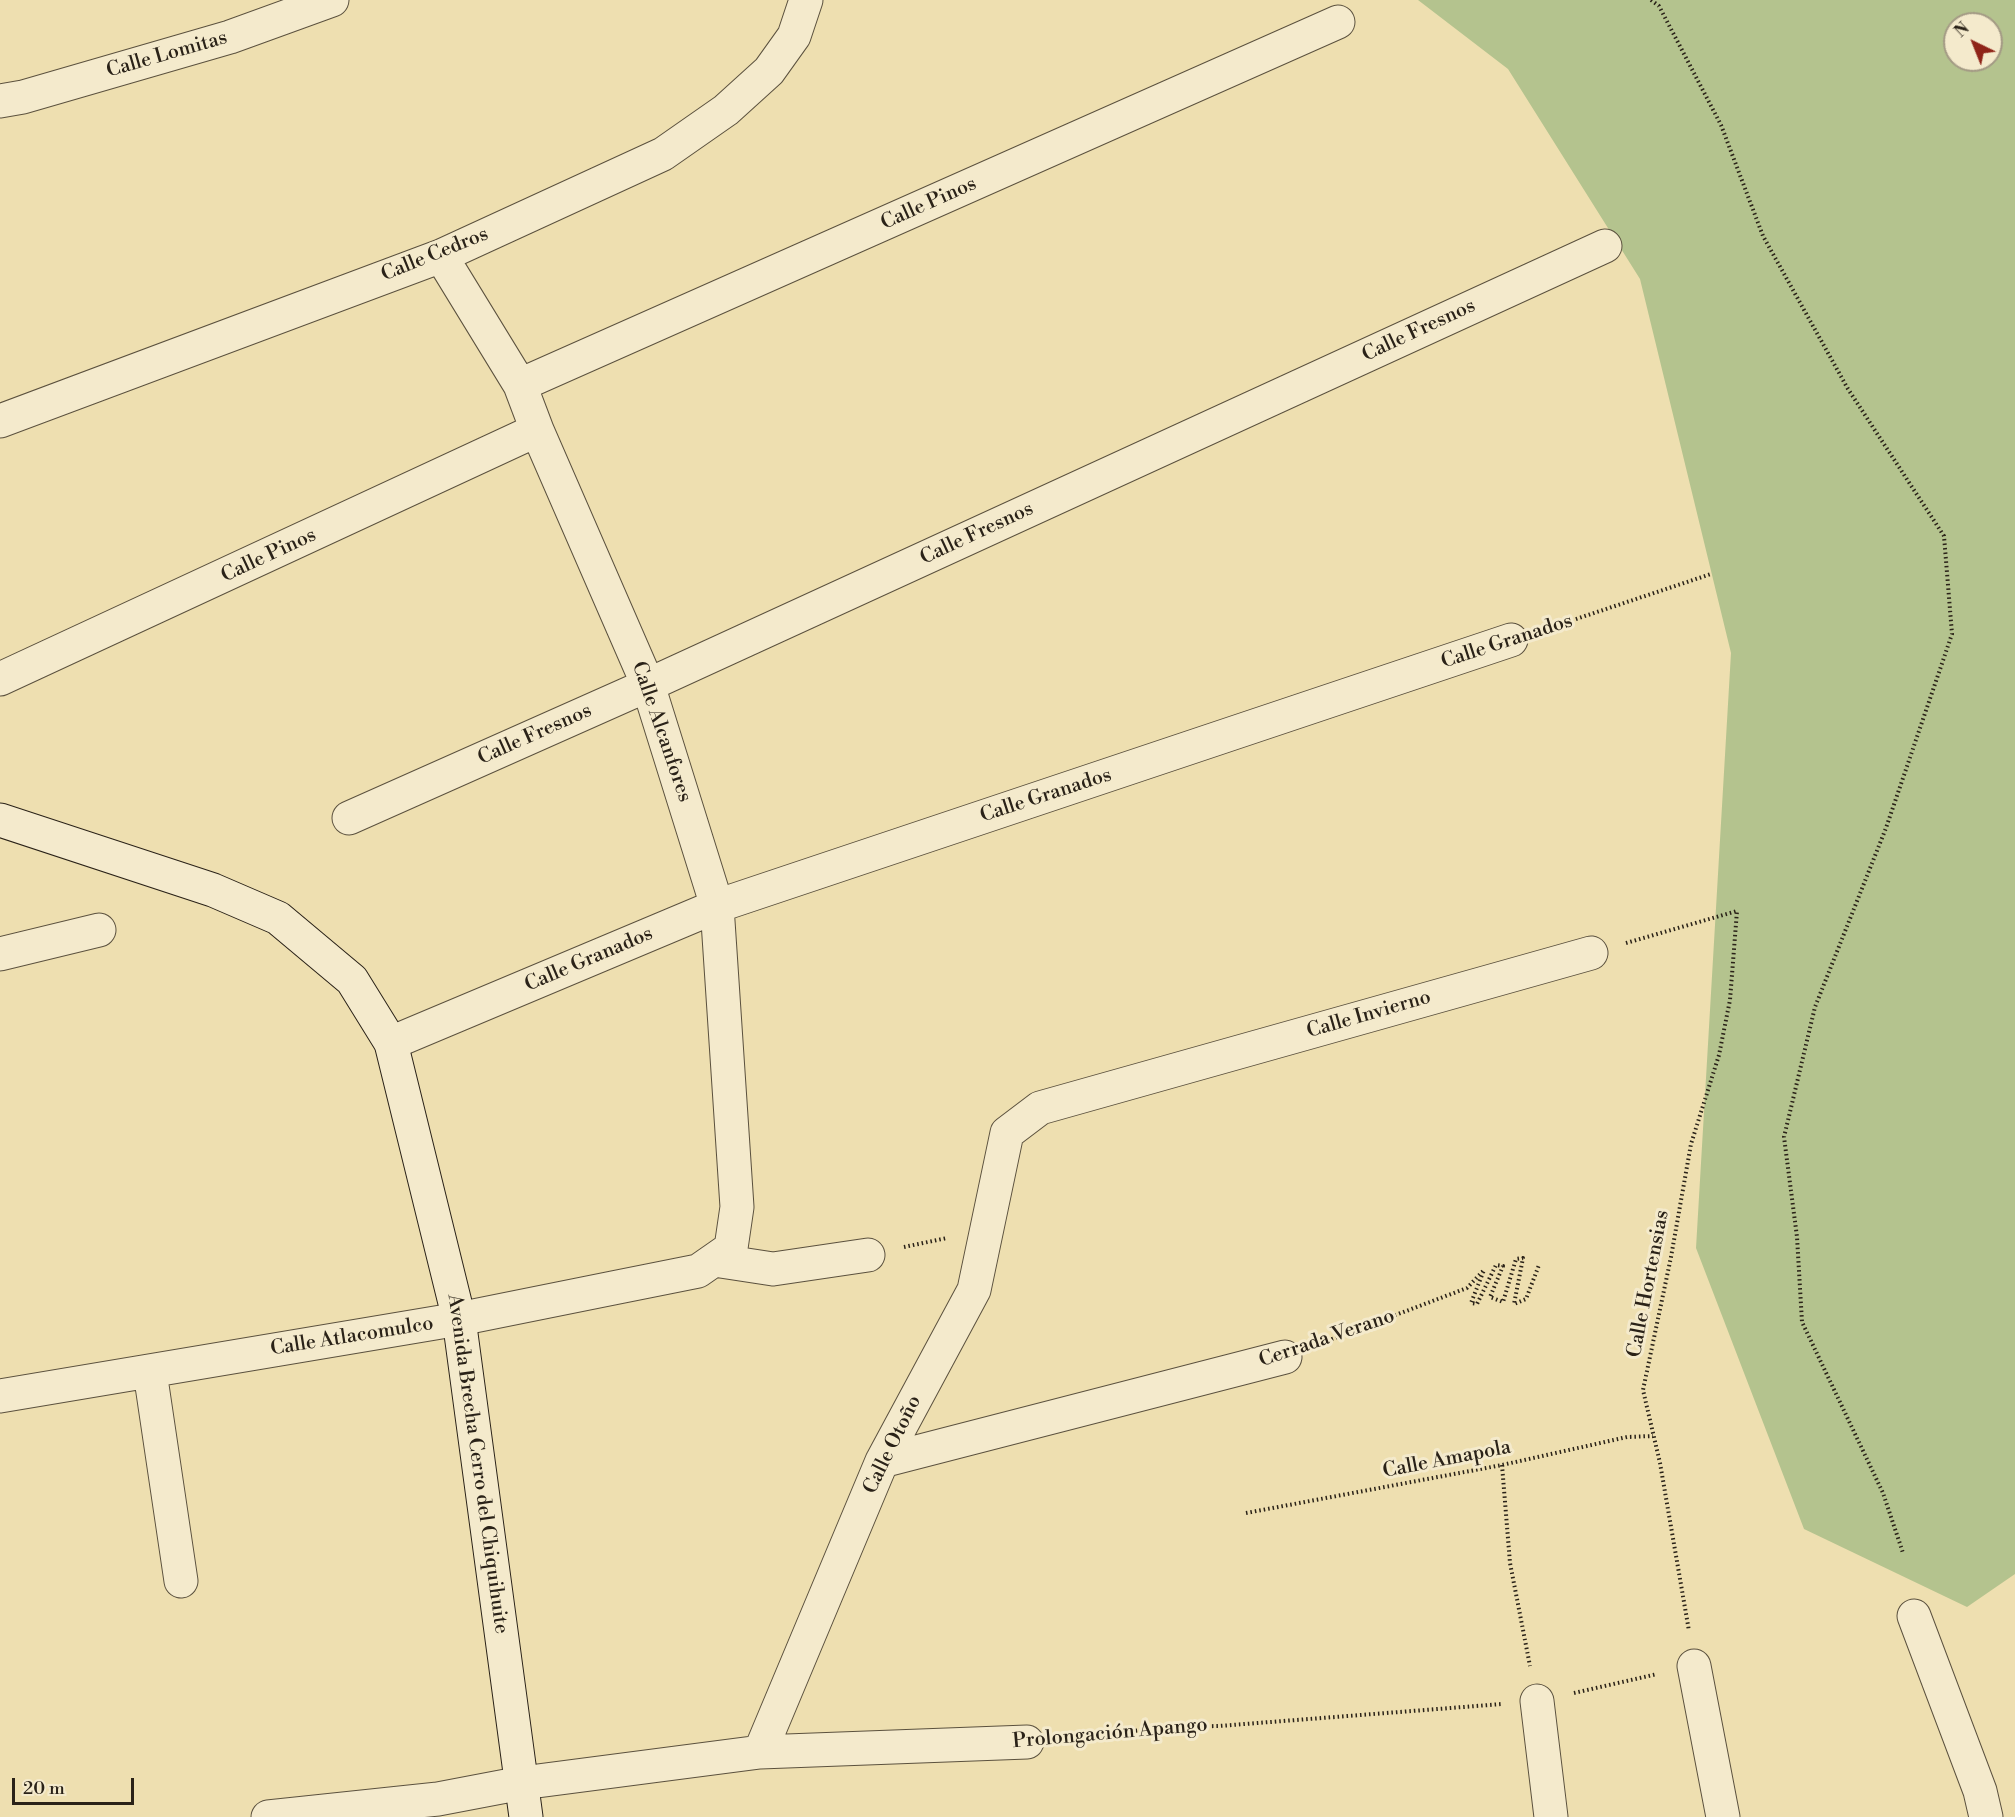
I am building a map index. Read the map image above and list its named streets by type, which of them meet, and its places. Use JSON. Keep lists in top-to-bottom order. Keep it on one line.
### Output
{"streets":{"street":["Calle Lomitas","Calle Pinos","Calle Cedros","Calle Fresnos","Calle Granados","Calle Alcanfores","Calle Invierno","Calle Atlacomulco","Cerrada Verano","Calle Otoño","Avenida Brecha Cerro del Chiquihuite","Prolongación Apango"],"path":["Calle Hortensias","Calle Amapola"]},"crossings":[["Calle Pinos","Calle Alcanfores"],["Calle Cedros","Calle Alcanfores"],["Calle Fresnos","Calle Alcanfores"],["Calle Granados","Calle Alcanfores"],["Calle Granados","Avenida Brecha Cerro del Chiquihuite"],["Calle Alcanfores","Calle Atlacomulco"],["Calle Invierno","Calle Hortensias"],["Calle Invierno","Calle Otoño"],["Calle Hortensias","Calle Amapola"],["Calle Hortensias","Prolongación Apango"],["Calle Atlacomulco","Avenida Brecha Cerro del Chiquihuite"],["Cerrada Verano","Calle Otoño"],["Calle Otoño","Prolongación Apango"],["Avenida Brecha Cerro del Chiquihuite","Prolongación Apango"]],"scale_bar":"20 m","north":"top left"}
